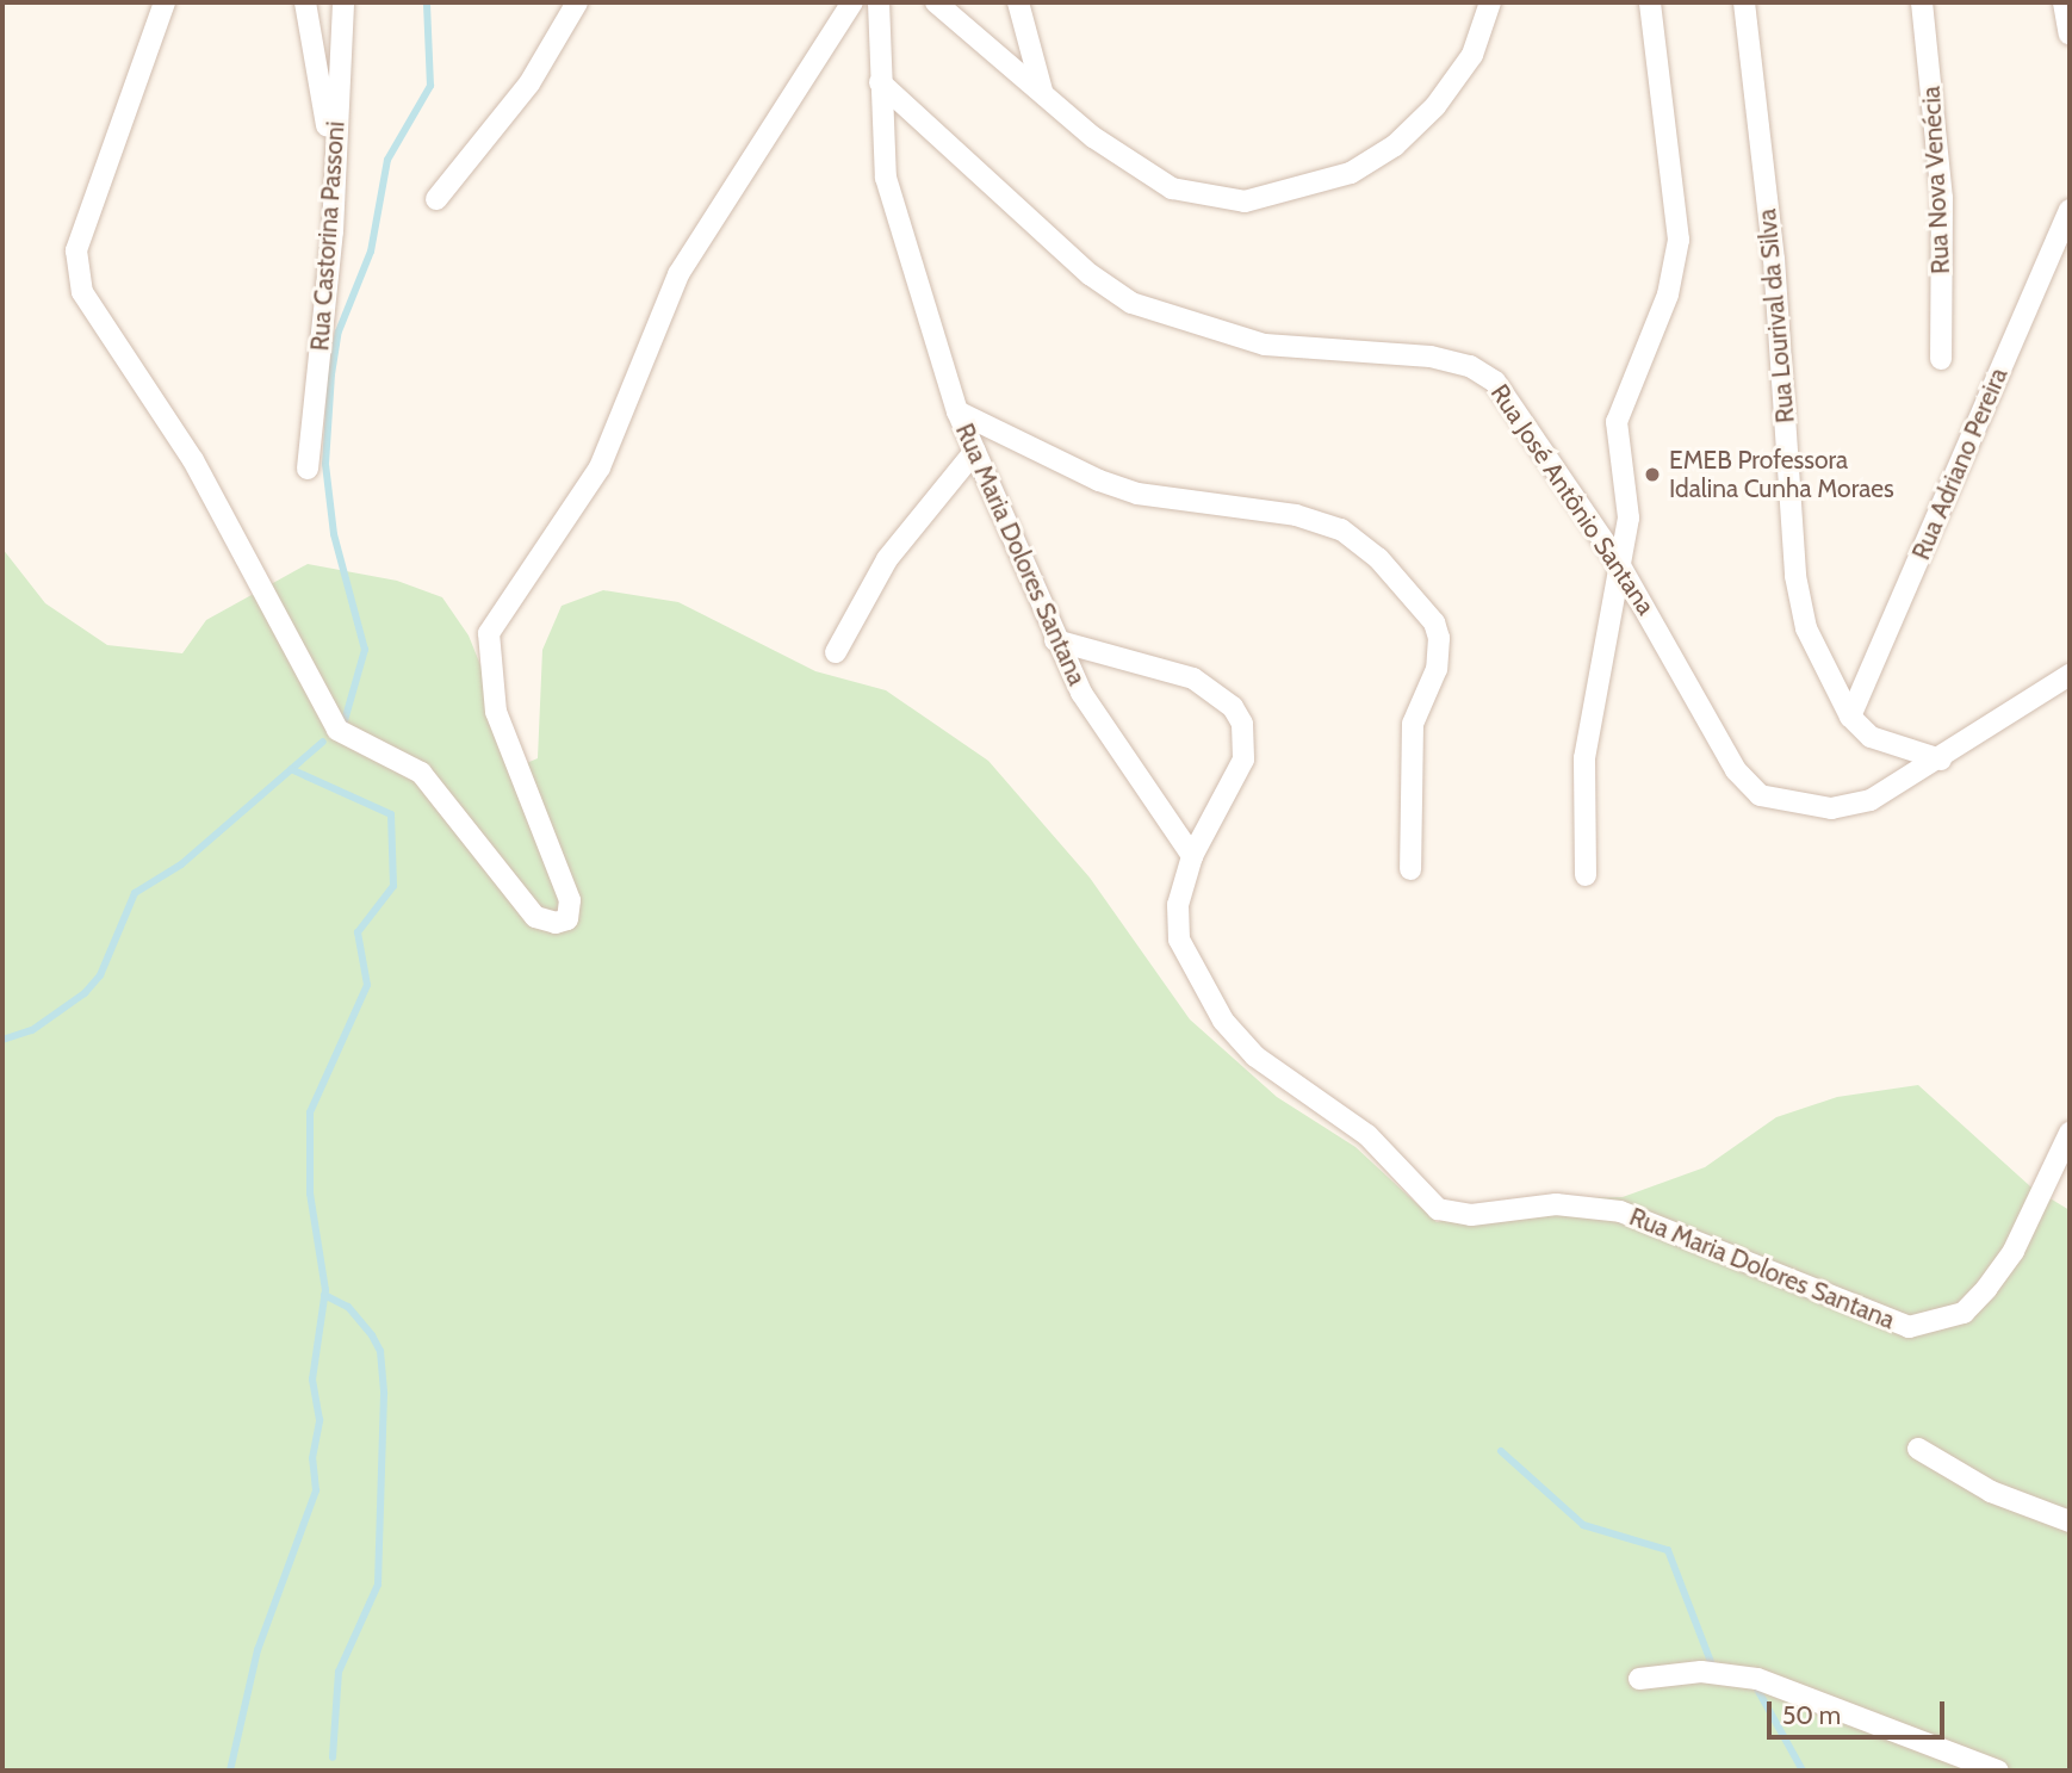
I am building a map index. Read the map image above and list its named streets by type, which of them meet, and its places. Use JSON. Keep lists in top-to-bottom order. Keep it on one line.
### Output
{"streets":{"street":["Rua Nova Venécia","Rua Castorina Passoni","Rua Lourival da Silva","Rua Adriano Pereira","Rua José Antônio Santana","Rua Maria Dolores Santana"]},"crossings":[["Rua Lourival da Silva","Rua Adriano Pereira"],["Rua Lourival da Silva","Rua José Antônio Santana"],["Rua José Antônio Santana","Rua Maria Dolores Santana"]],"places":["EMEB Professora Idalina Cunha Moraes"],"scale_bar":"50 m"}
